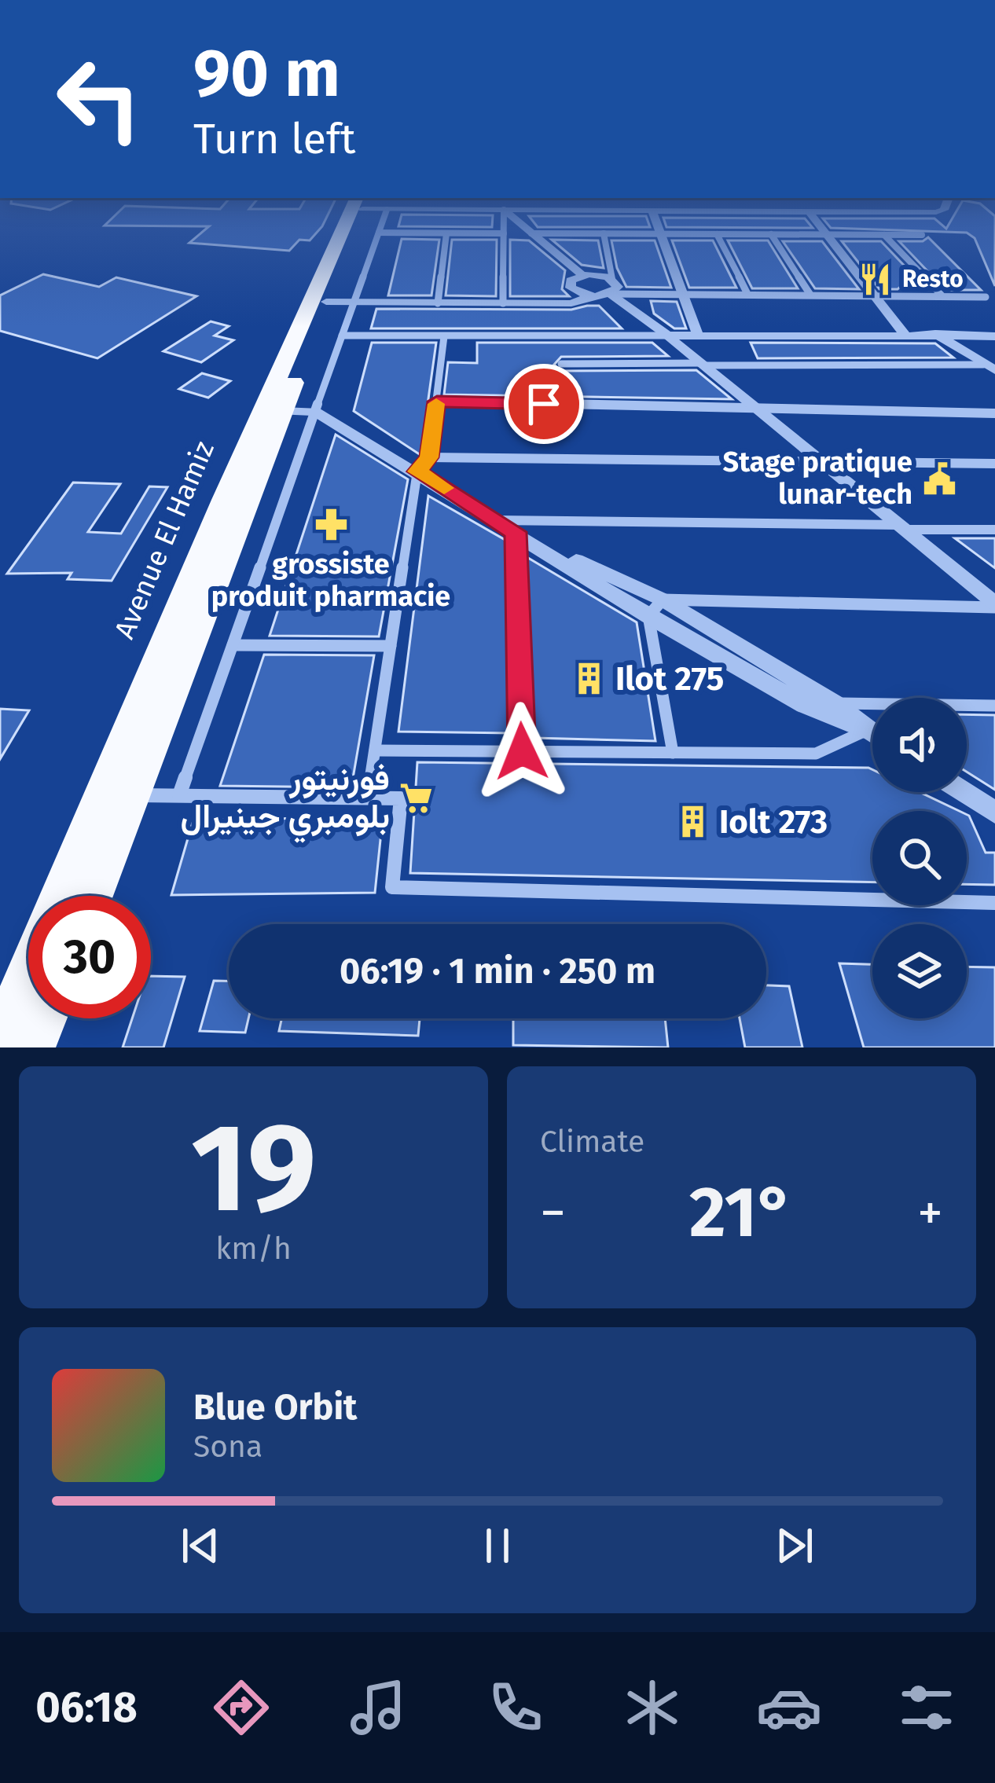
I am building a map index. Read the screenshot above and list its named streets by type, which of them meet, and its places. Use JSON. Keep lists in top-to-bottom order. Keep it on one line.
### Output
{"streets":{"highway":["Avenue El Hamiz"]},"places":{"restaurant":["Resto"],"public building":["Stage pratique lunar-tech"],"pharmacy":["grossiste produit pharmacie"],"building":["Ilot 275","Iolt 273"],"supermarket":["فورنيتور بلومبري جينيرال"]},"page":{"turn":["90 m","Turn left"],"limit":"30","trip":"06:19 · 1 min · 250 m","tile":[["19","km/h"],"Climate"],"heat":["−","21°","+"],"song":["Blue Orbit","Sona"],"tabs":"06:18"}}
